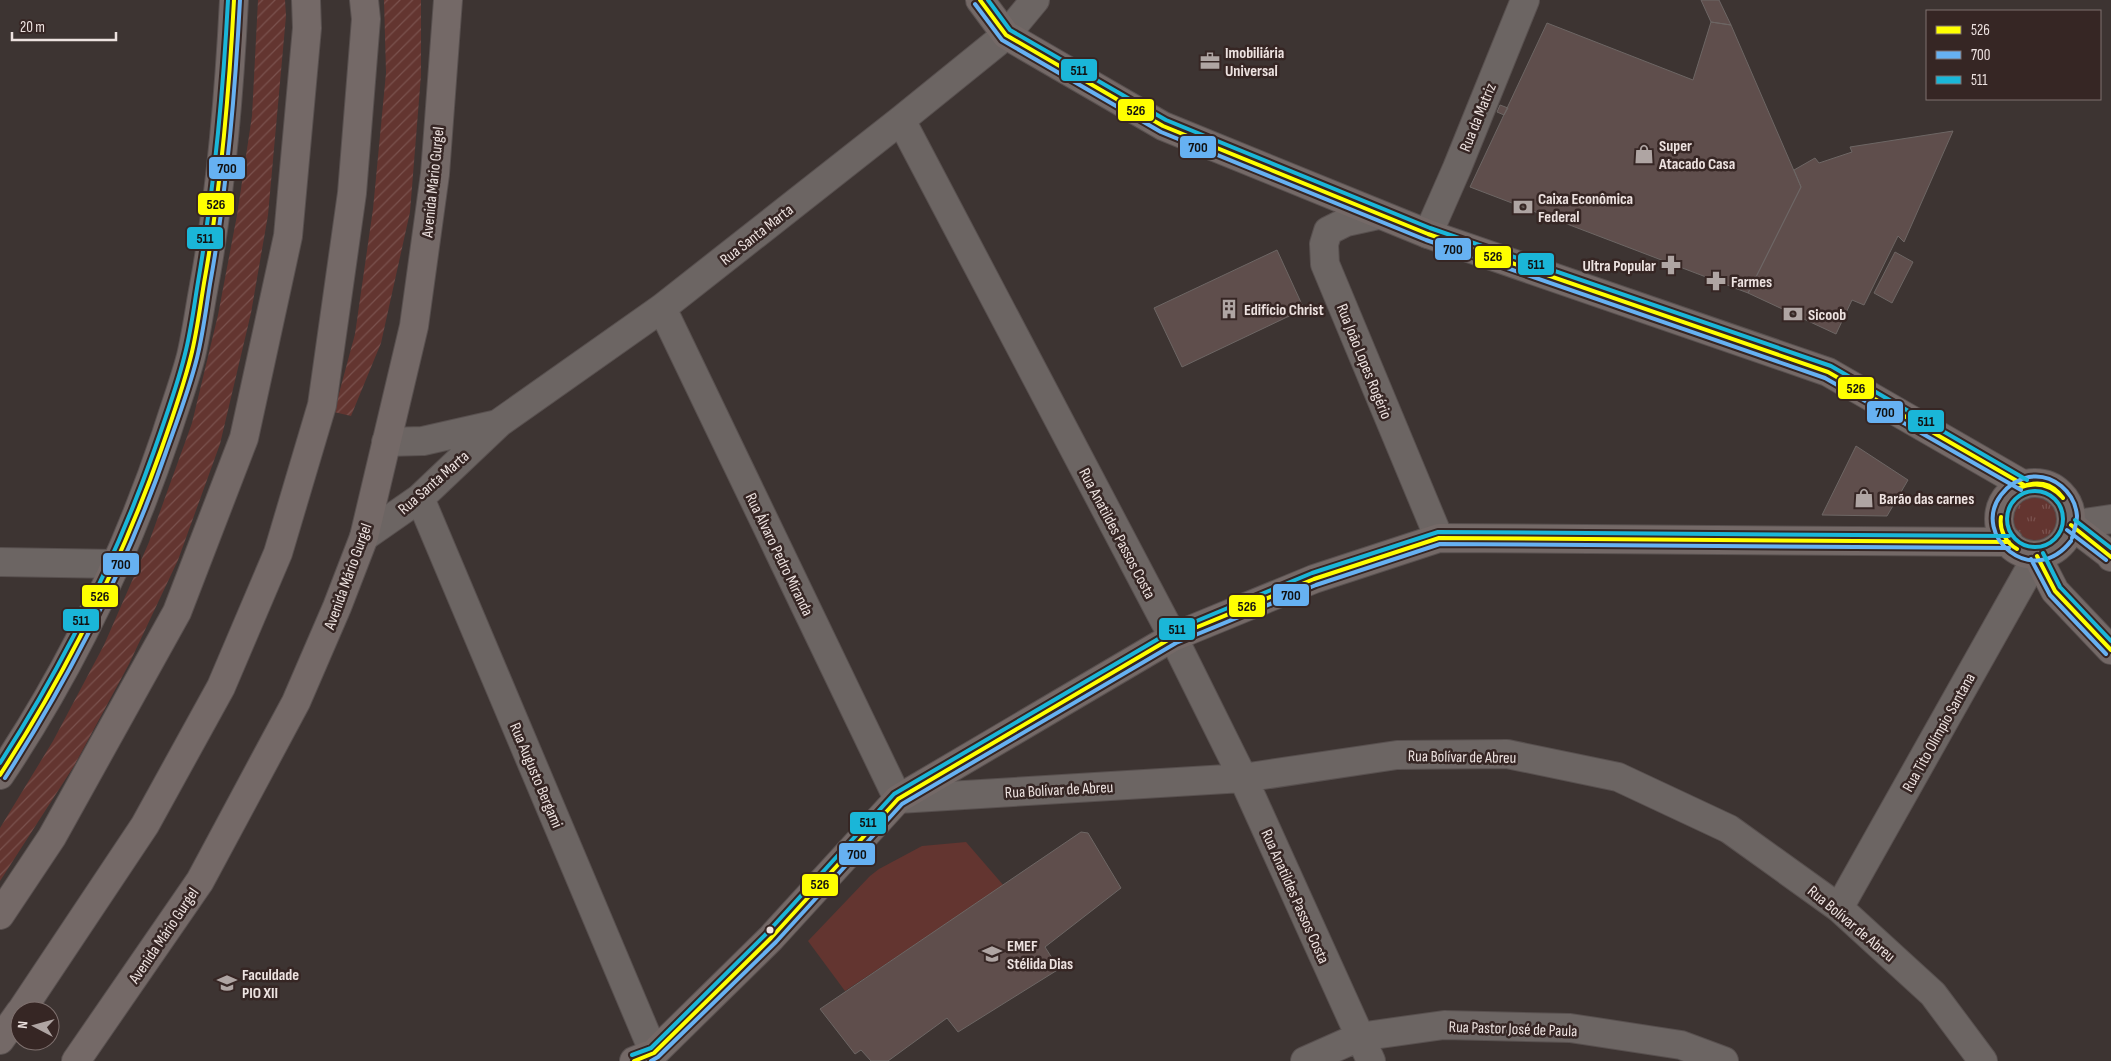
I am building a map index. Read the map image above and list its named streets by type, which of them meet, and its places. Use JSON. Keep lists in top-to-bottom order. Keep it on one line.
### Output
{"streets":{"main road":["Avenida Mário Gurgel"],"street":["Rua da Matriz","Rua Santa Marta","Rua João Lopes Rogério","Rua Anatildes Passos Costa","Rua Álvaro Pedro Miranda","Rua Tito Olímpio Santana","Rua Bolívar de Abreu","Rua Augusto Bergami","Rua Pastor José de Paula"]},"crossings":[["Avenida Mário Gurgel","Rua Santa Marta"],["Rua Santa Marta","Rua Anatildes Passos Costa"],["Rua Santa Marta","Rua Álvaro Pedro Miranda"],["Rua Santa Marta","Rua Augusto Bergami"],["Rua Anatildes Passos Costa","Rua Bolívar de Abreu"],["Rua Anatildes Passos Costa","Rua Pastor José de Paula"],["Rua Álvaro Pedro Miranda","Rua Bolívar de Abreu"],["Rua Tito Olímpio Santana","Rua Bolívar de Abreu"]],"places":{"office":["Imobiliária Universal"],"shop":["Super Atacado Casa","Barão das carnes"],"bank":["Caixa Econômica Federal","Sicoob"],"pharmacy":["Ultra Popular","Farmes"],"building":["Edifício Christ"],"school or university":["EMEF Stélida Dias","Faculdade PIO XII"]},"lines":["transit line 526","transit line 700","transit line 511"],"legend":["526","700","511"],"scale_bar":"20 m","north":"left"}
